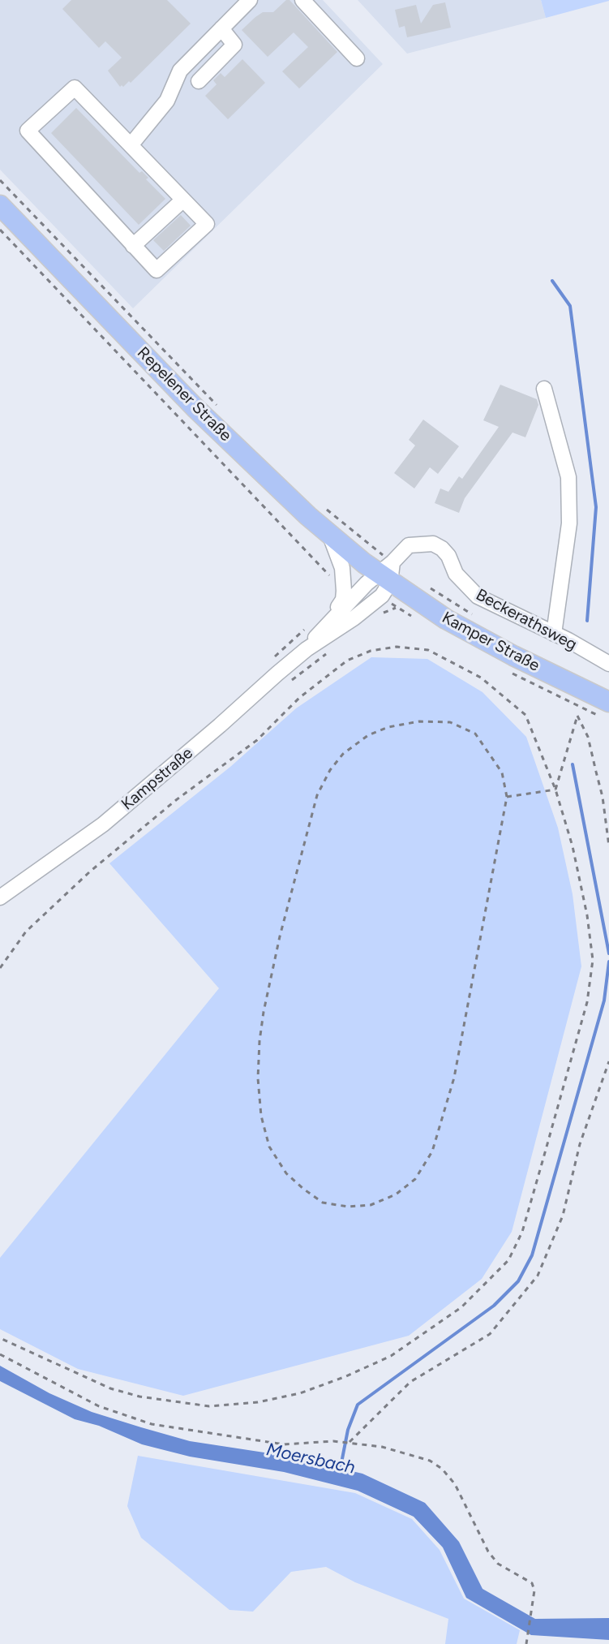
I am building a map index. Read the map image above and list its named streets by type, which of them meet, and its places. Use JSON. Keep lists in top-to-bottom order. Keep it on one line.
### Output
{"streets":{"main road":["Repelener Straße","Kamper Straße"],"street":["Beckerathsweg","Kampstraße"]},"crossings":[["Repelener Straße","Beckerathsweg"],["Repelener Straße","Kamper Straße"],["Repelener Straße","Kampstraße"],["Beckerathsweg","Kamper Straße"],["Beckerathsweg","Kampstraße"],["Kamper Straße","Kampstraße"]],"water":["Moersbach"]}
